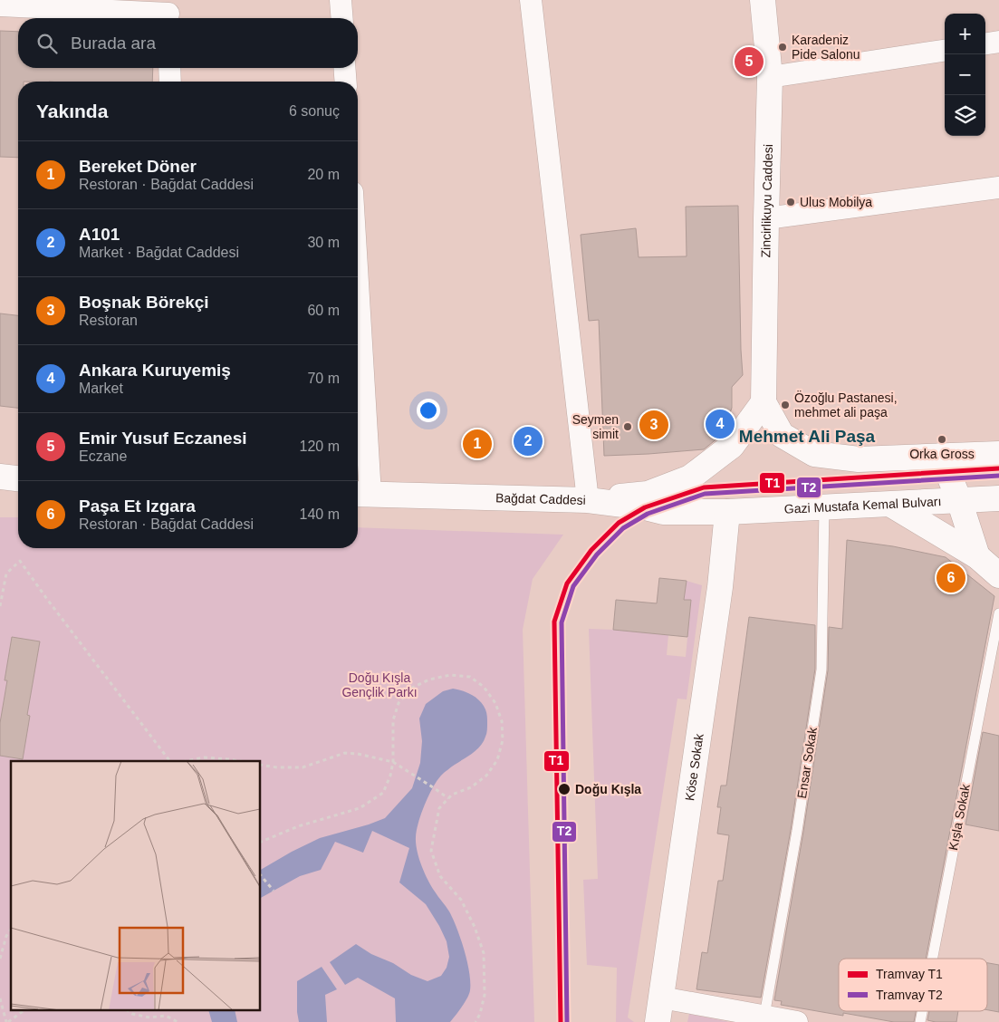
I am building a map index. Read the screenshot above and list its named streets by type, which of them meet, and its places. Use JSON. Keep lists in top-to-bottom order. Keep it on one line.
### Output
{"streets":{"main road":["Zincirlikuyu Caddesi","Bağdat Caddesi","Gazi Mustafa Kemal Bulvarı","Köse Sokak"],"lane":["Ensar Sokak","Kışla Sokak"]},"crossings":[["Bağdat Caddesi","Gazi Mustafa Kemal Bulvarı"],["Bağdat Caddesi","Köse Sokak"],["Gazi Mustafa Kemal Bulvarı","Ensar Sokak"],["Gazi Mustafa Kemal Bulvarı","Köse Sokak"]],"districts":["Mehmet Ali Paşa"],"parks":["Doğu Kışla Gençlik Parkı"],"places":["Karadeniz Pide Salonu","Ulus Mobilya","Özoğlu Pastanesi, mehmet ali paşa","Seymen simit","Orka Gross","Doğu Kışla"],"lines":["tram line T1","tram line T2"],"legend":["Tramvay T1","Tramvay T2"],"page":{"map_buttons":["+","−"],"search":"Burada ara","pins":["5","4","3","2","1","6"],"heading":["Yakında","6 sonuç"],"list":[{"mark":"1","name":"Bereket Döner","note":"Restoran · Bağdat Caddesi","value":"20 m"},{"mark":"2","name":"A101","note":"Market · Bağdat Caddesi","value":"30 m"},{"mark":"3","name":"Boşnak Börekçi","note":"Restoran","value":"60 m"},{"mark":"4","name":"Ankara Kuruyemiş","note":"Market","value":"70 m"},{"mark":"5","name":"Emir Yusuf Eczanesi","note":"Eczane","value":"120 m"},{"mark":"6","name":"Paşa Et Izgara","note":"Restoran · Bağdat Caddesi","value":"140 m"}]}}
